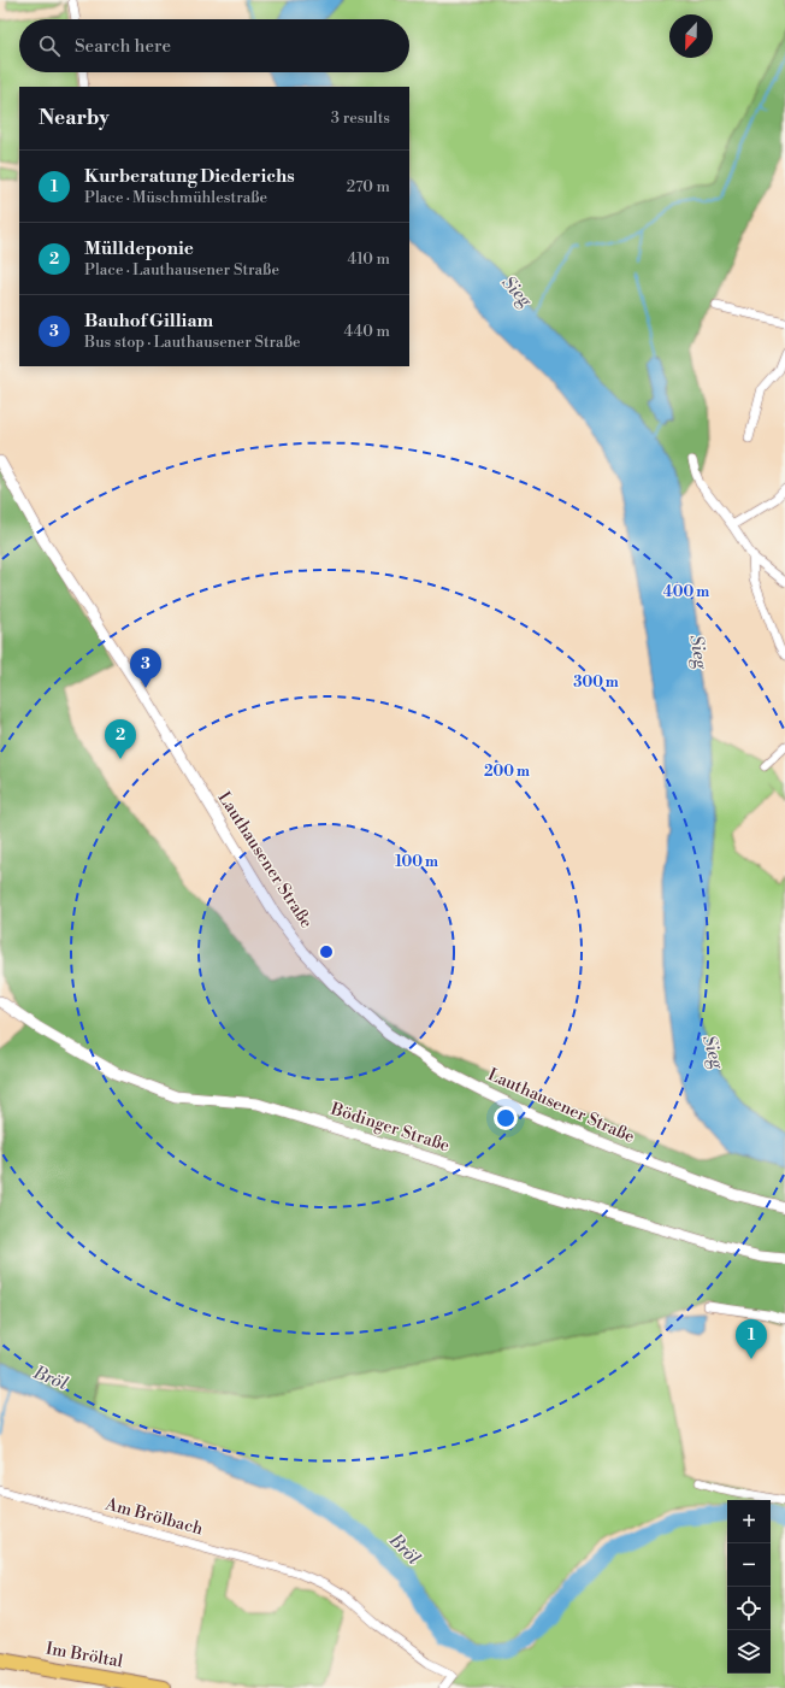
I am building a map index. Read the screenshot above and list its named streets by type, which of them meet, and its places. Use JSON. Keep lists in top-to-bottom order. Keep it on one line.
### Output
{"streets":{"main road":["Im Bröltal"],"street":["Lauthausener Straße","Bödinger Straße","Am Brölbach"]},"water":["Sieg","Bröl"],"north":"bottom","page":{"search":"Search here","heading":["Nearby","3 results"],"list":[{"mark":"1","name":"Kurberatung Diederichs","note":"Place · Müschmühlestraße","value":"270 m"},{"mark":"2","name":"Mülldeponie","note":"Place · Lauthausener Straße","value":"410 m"},{"mark":"3","name":"Bauhof Gilliam","note":"Bus stop · Lauthausener Straße","value":"440 m"}],"pins":["3","2","1"],"map_buttons":["+","−"]},"rings":["400 m","300 m","200 m","100 m"]}
